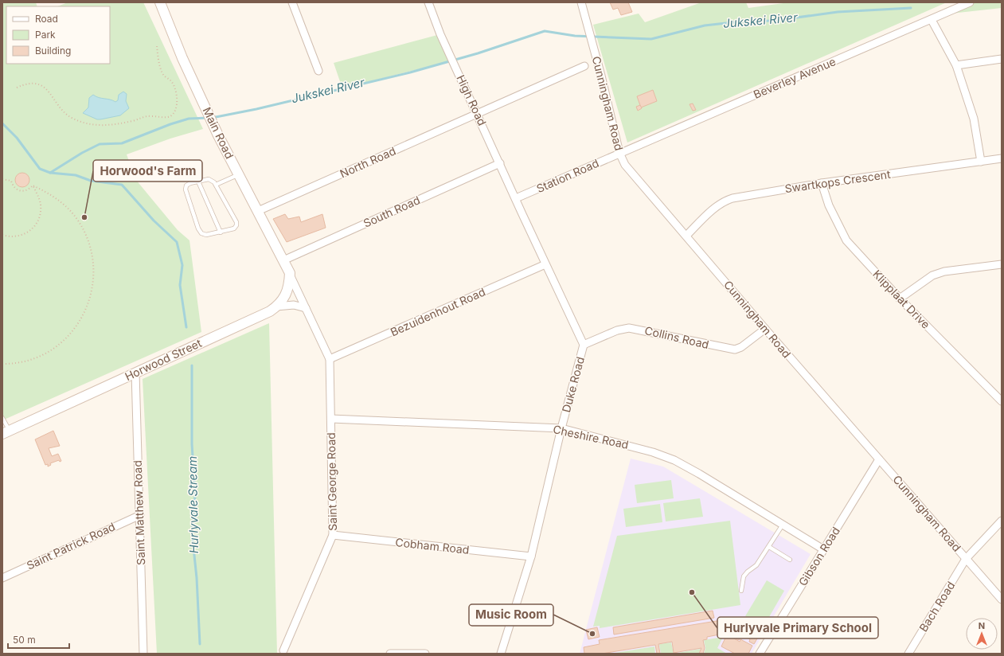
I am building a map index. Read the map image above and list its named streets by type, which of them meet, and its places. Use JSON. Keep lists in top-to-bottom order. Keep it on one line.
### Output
{"streets":{"main road":["Main Road","Horwood Street"],"street":["Beverley Avenue","High Road","Cunningham Road","North Road","Station Road","Swartkops Crescent","South Road","Klipplaat Drive","Bezuidenhout Road","Collins Road","Duke Road","Cheshire Road","Saint George Road","Saint Matthew Road","Saint Patrick Road","Cobham Road","Gibson Road","Bach Road"]},"crossings":[["Beverley Avenue","Cunningham Road"],["Beverley Avenue","Station Road"],["High Road","North Road"],["High Road","Station Road"],["High Road","South Road"],["High Road","Duke Road"],["Cunningham Road","Station Road"],["Cunningham Road","Swartkops Crescent"],["Cunningham Road","Collins Road"],["Cunningham Road","Gibson Road"],["Cunningham Road","Bach Road"],["Main Road","North Road"],["Main Road","South Road"],["Station Road","Duke Road"],["Swartkops Crescent","Klipplaat Drive"],["Bezuidenhout Road","Duke Road"],["Bezuidenhout Road","Saint George Road"],["Collins Road","Duke Road"],["Horwood Street","Saint George Road"],["Horwood Street","Saint Matthew Road"],["Duke Road","Cheshire Road"],["Duke Road","Cobham Road"],["Cheshire Road","Saint George Road"],["Cheshire Road","Gibson Road"],["Saint George Road","Cobham Road"],["Saint Matthew Road","Saint Patrick Road"]],"water":["Jukskei River","Hurlyvale Stream"],"places":["Horwood's Farm","Hurlyvale Primary School","Music Room"],"legend":["Road","Park","Building"],"scale_bar":"50 m","north":"top"}
